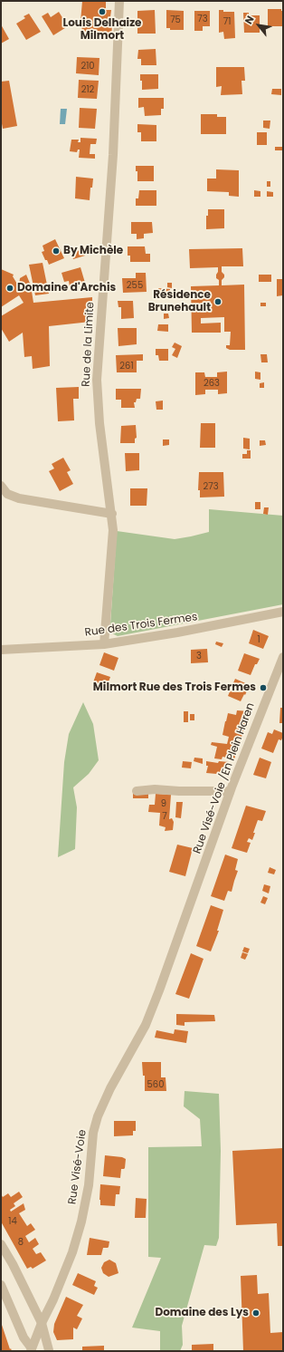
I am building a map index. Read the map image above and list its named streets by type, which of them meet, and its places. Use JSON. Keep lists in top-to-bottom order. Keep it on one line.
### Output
{"streets":{"street":["Rue de la Limite","Rue des Trois Fermes","Rue Visé-Voie /En Plein Haren","Rue Visé-Voie"]},"crossings":[["Rue de la Limite","Rue des Trois Fermes"],["Rue Visé-Voie /En Plein Haren","Rue Visé-Voie"]],"places":["Louis Delhaize Milmort","By Michèle","Domaine d'Archis","Résidence Brunehault","Milmort Rue des Trois Fermes","Domaine des Lys"],"house_numbers":["73","75","71","210","212","255","261","263","273","1","3","9","7","560","14","8"],"north":"top left"}
